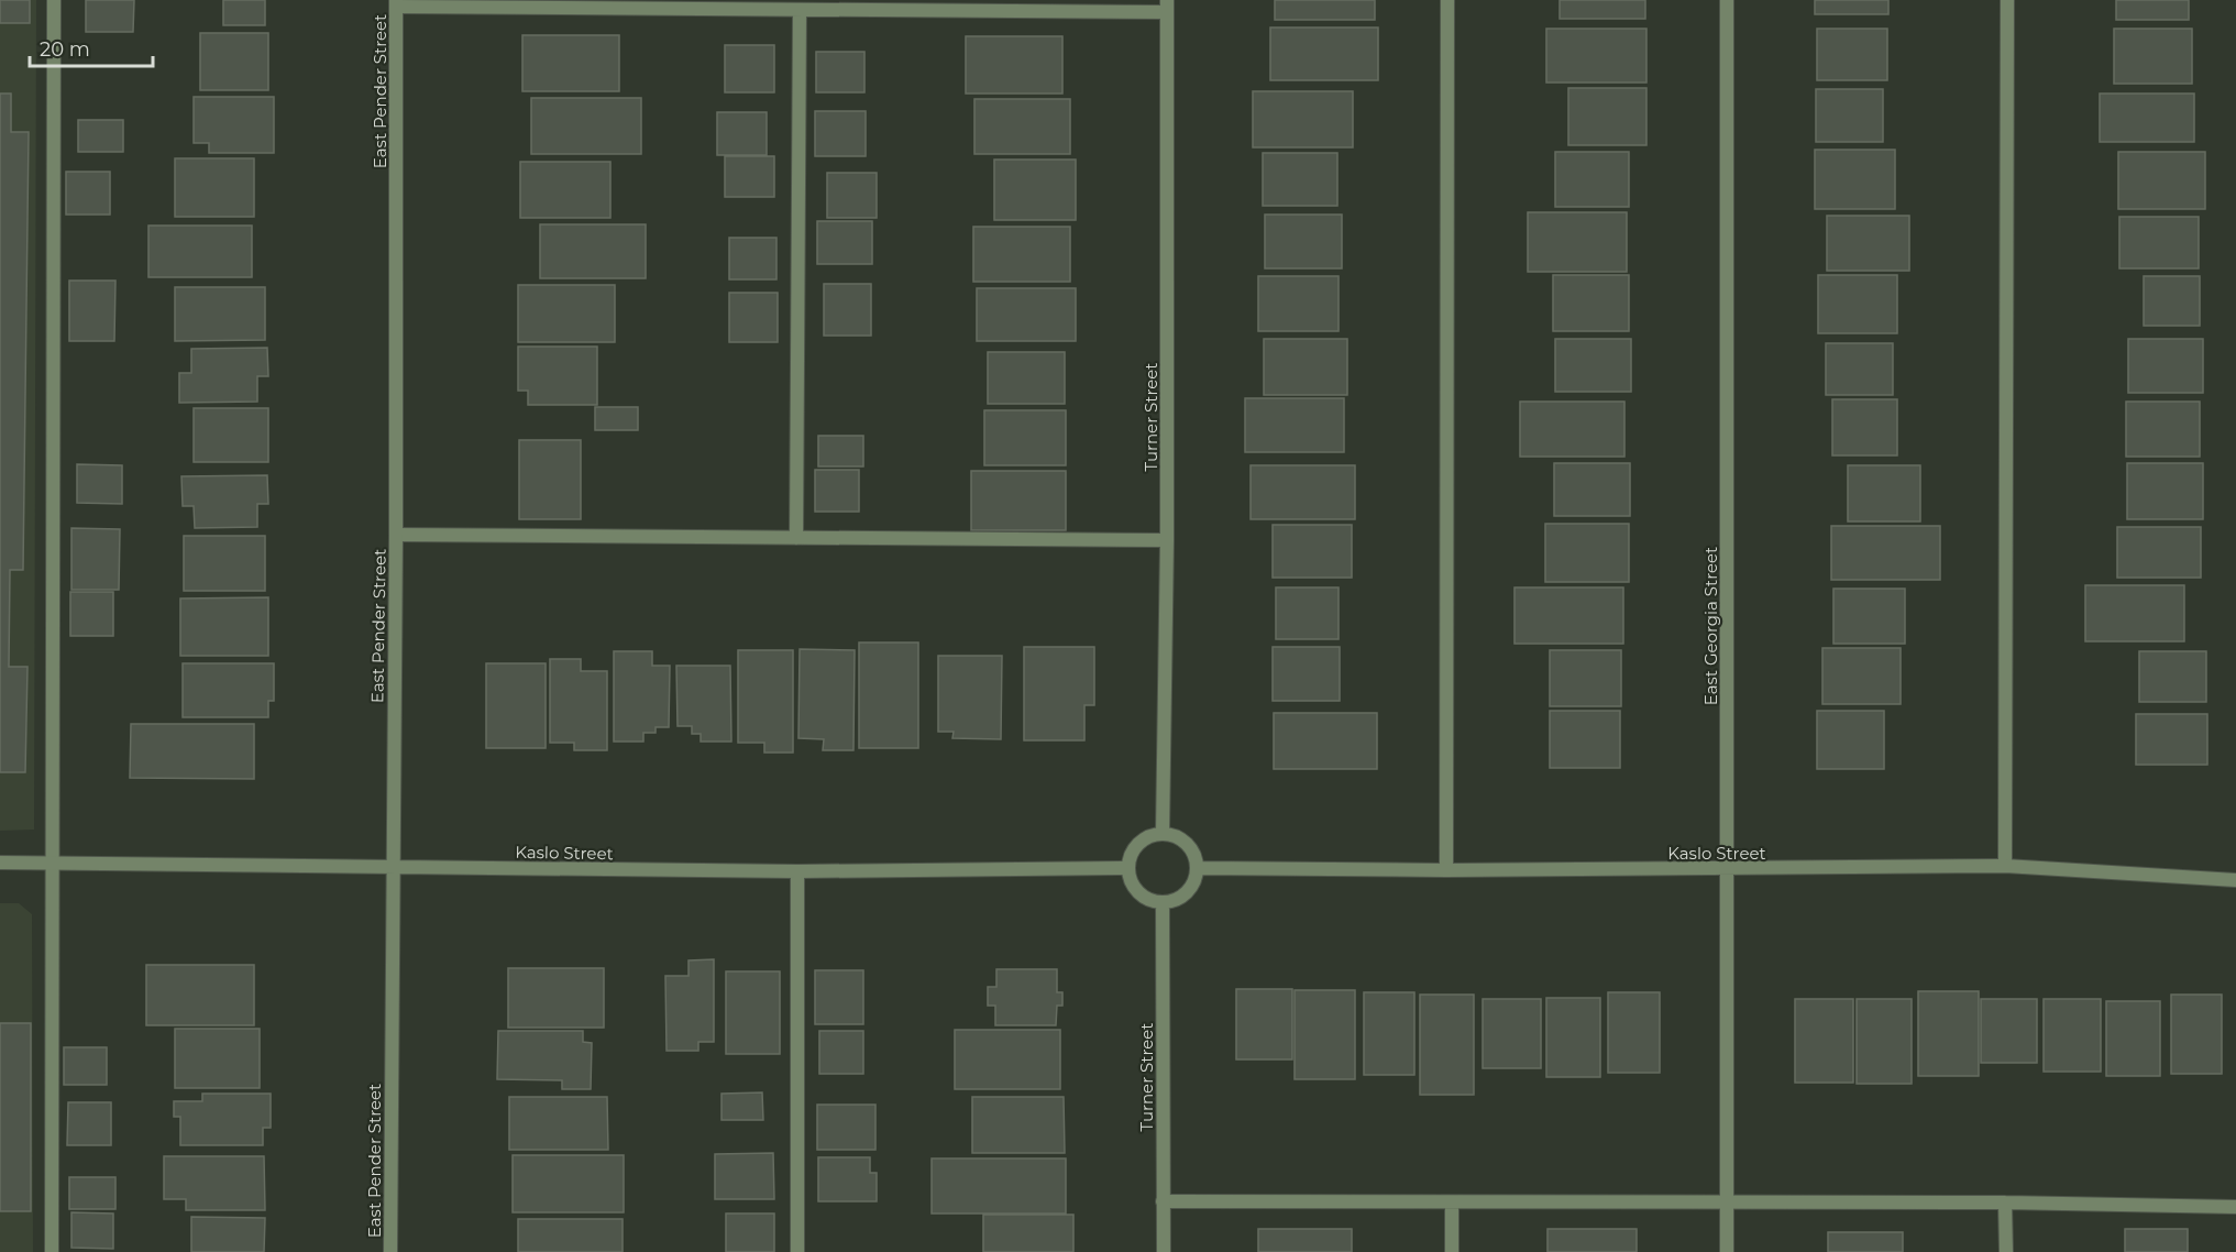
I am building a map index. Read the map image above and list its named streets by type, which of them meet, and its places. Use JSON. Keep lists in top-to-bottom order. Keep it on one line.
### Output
{"streets":{"street":["East Pender Street","Turner Street","East Georgia Street","Kaslo Street"]},"crossings":[["East Pender Street","Kaslo Street"],["Turner Street","Kaslo Street"],["East Georgia Street","Kaslo Street"]],"scale_bar":"20 m"}
